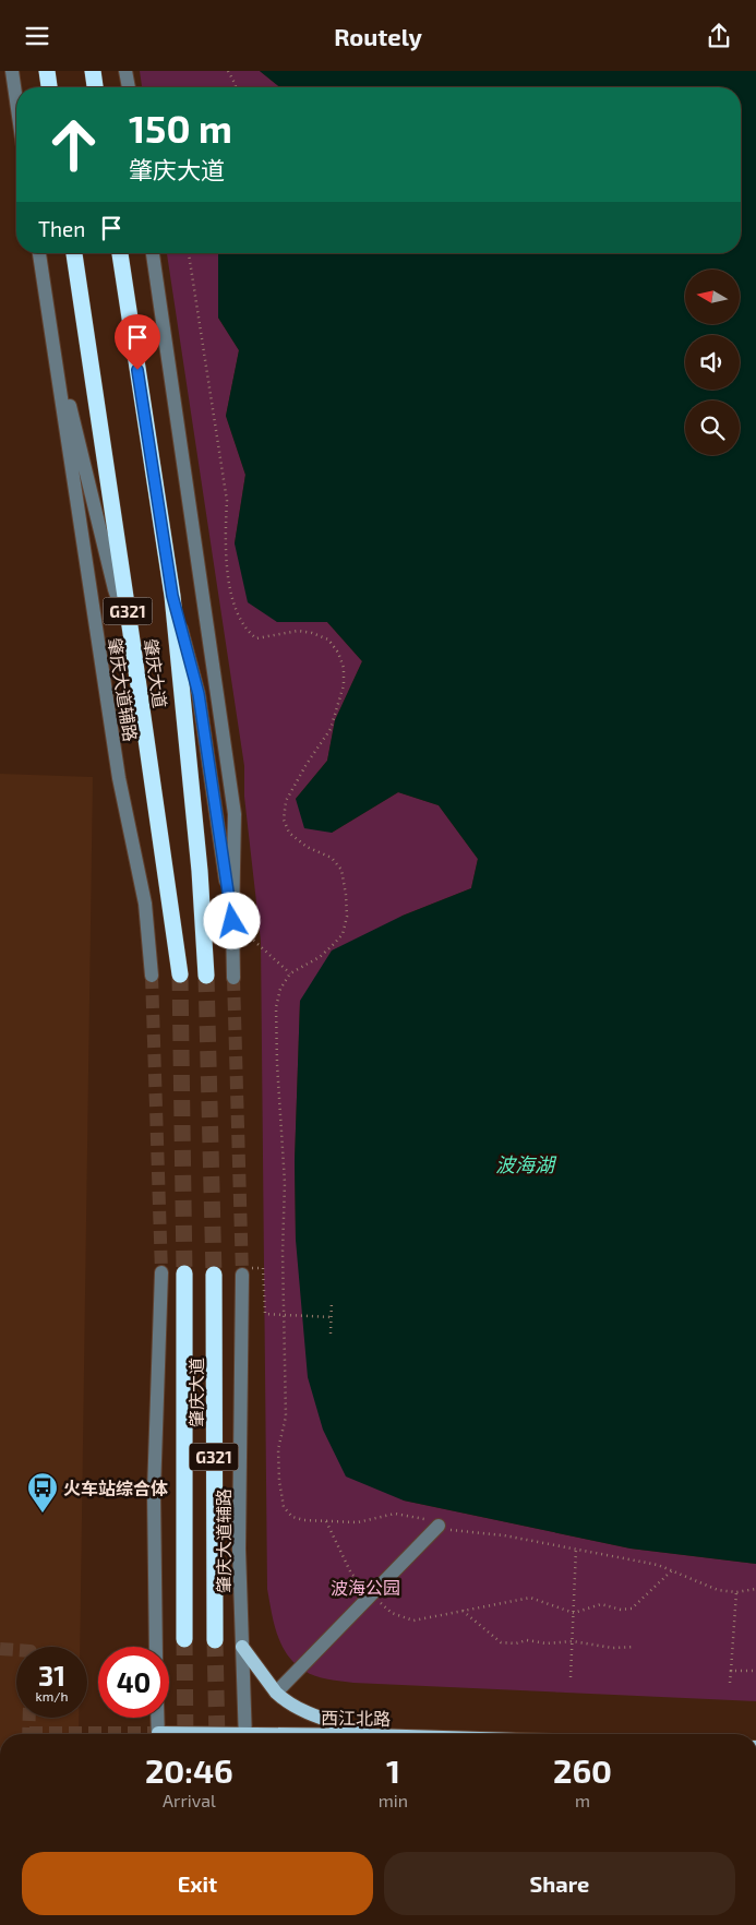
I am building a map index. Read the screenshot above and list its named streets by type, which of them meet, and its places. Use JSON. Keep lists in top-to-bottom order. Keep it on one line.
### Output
{"streets":{"highway":["G321","肇庆大道"],"street":["肇庆大道辅路"]},"water":["波海湖"],"parks":["波海公园"],"places":{"bus stop":["火车站综合体"]},"north":"left","page":{"header":"Routely","turn":["150 m","肇庆大道"],"then":"Then","speed":"31 km/h","limit":"40","eta":["20:46","Arrival","1","min","260","m"],"buttons":["Exit","Share"]}}
